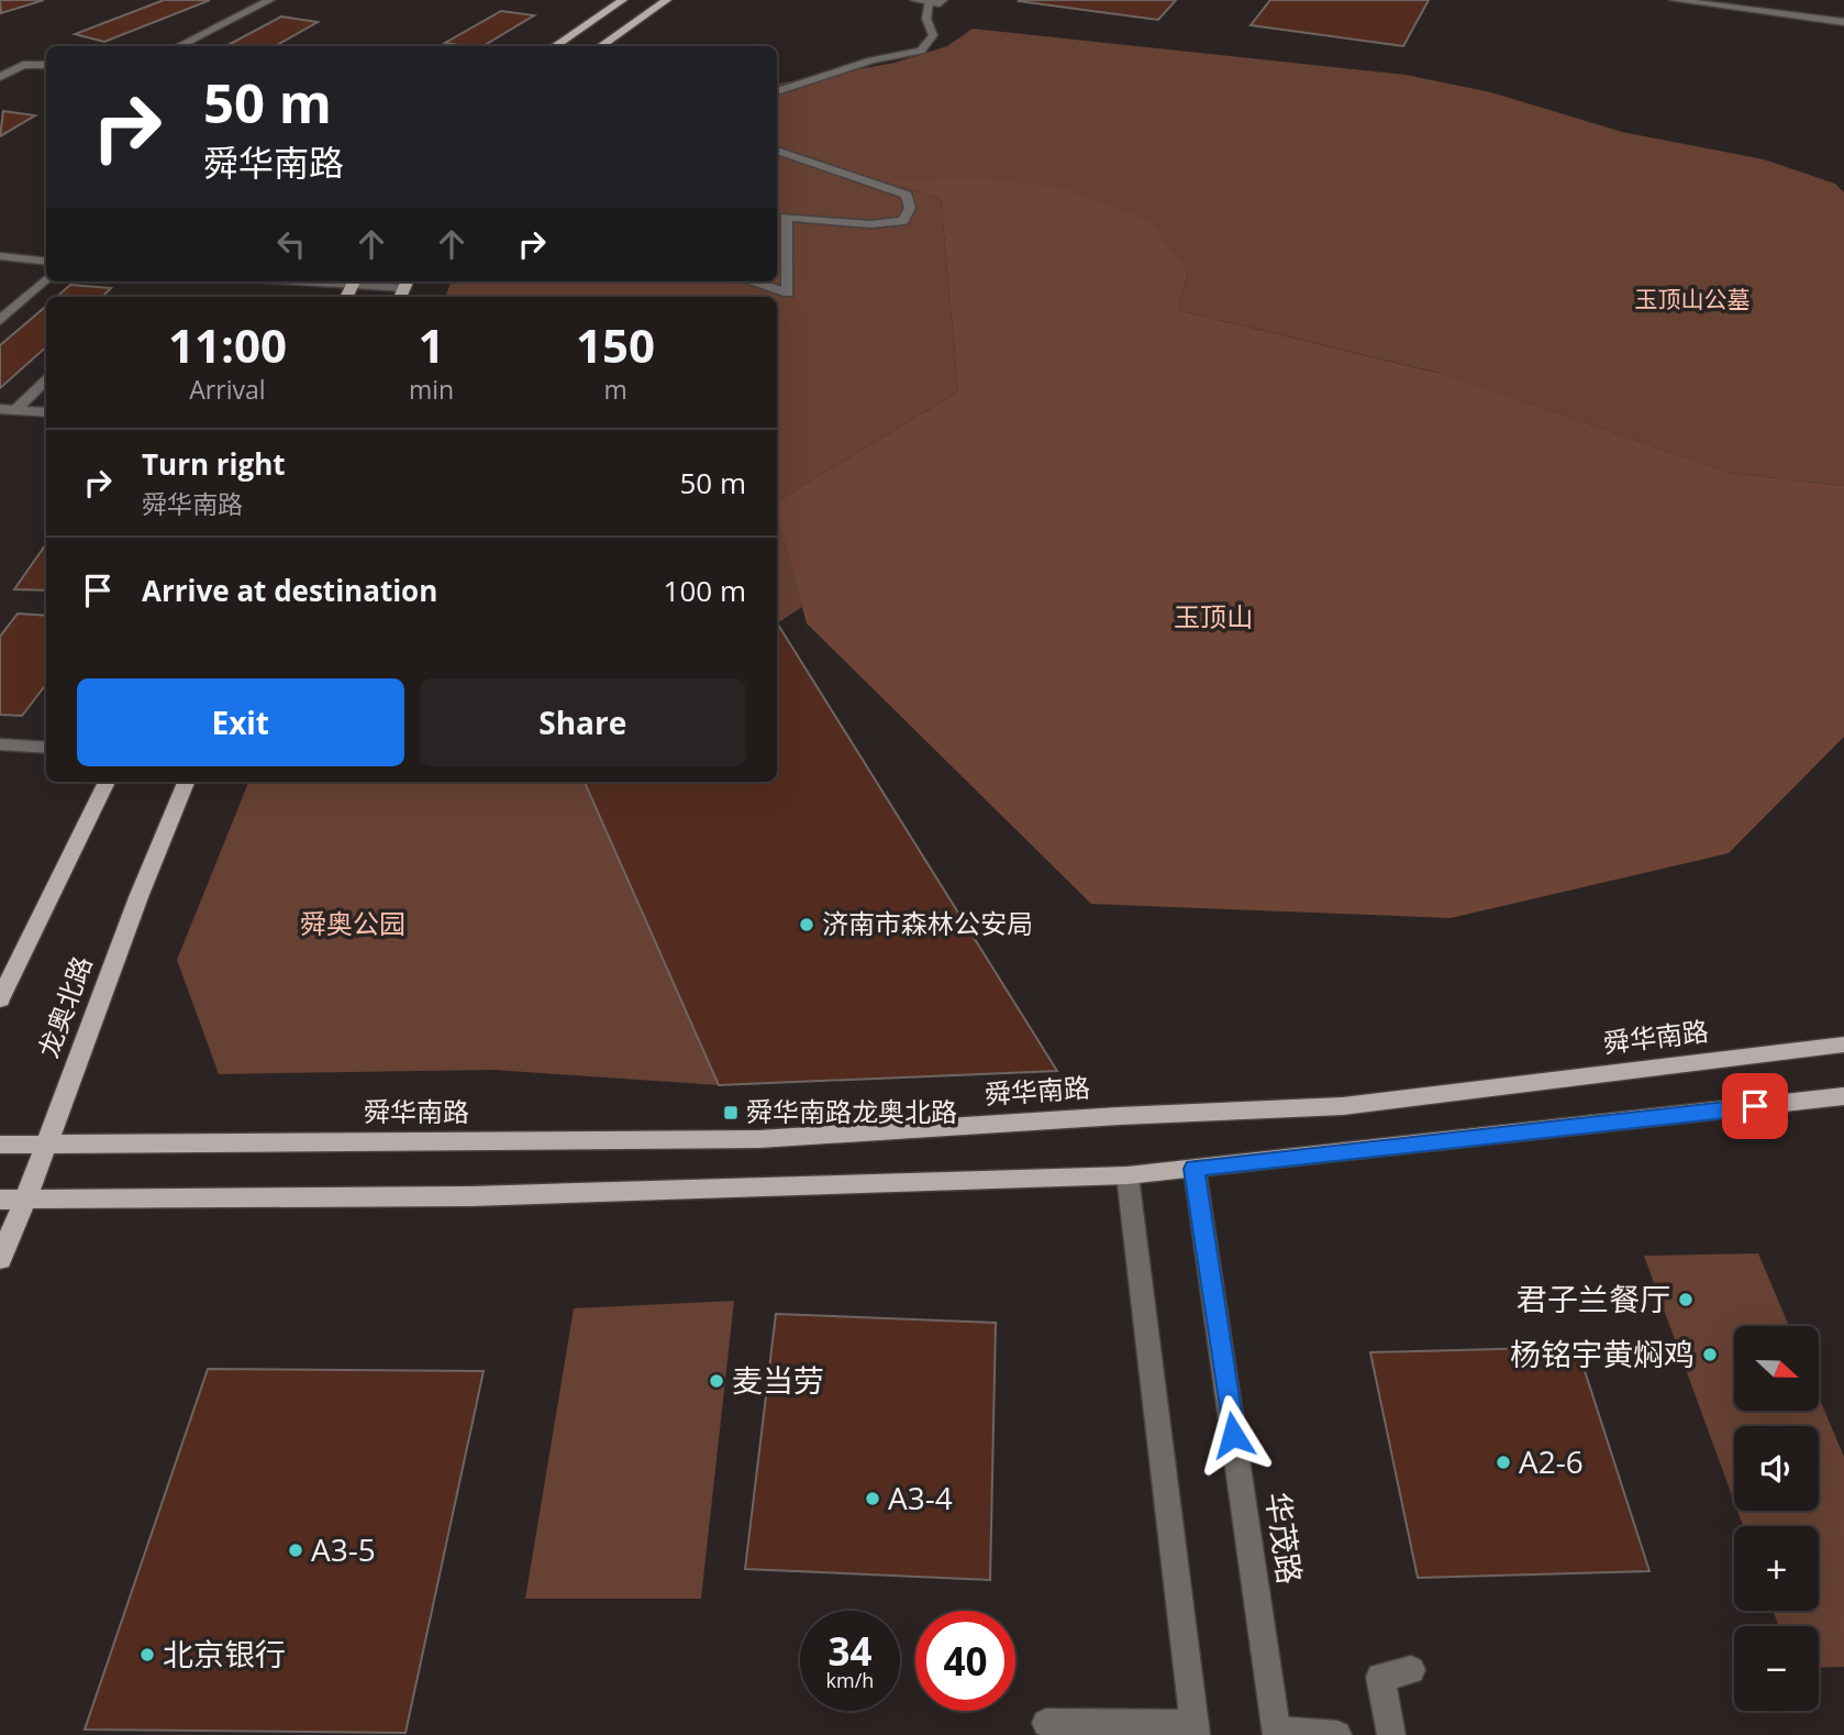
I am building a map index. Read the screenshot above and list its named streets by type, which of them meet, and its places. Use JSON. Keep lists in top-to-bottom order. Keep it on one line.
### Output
{"streets":{"main road":["龙奥北路","舜华南路"],"street":["华茂路"]},"crossings":[["龙奥北路","舜华南路"]],"parks":["玉顶山公墓","玉顶山","舜奥公园"],"places":{"other":["济南市森林公安局","君子兰餐厅","杨铭宇黄焖鸡","麦当劳","A2-6","A3-4","A3-5","北京银行"],"transit":["舜华南路龙奥北路"]},"north":"right","page":{"turn":["50 m","舜华南路"],"eta":["11:00","Arrival","1","min","150","m"],"list":[{"name":"Turn right","note":"舜华南路","value":"50 m"},{"name":"Arrive at destination","value":"100 m"}],"buttons":["Exit","Share"],"map_buttons":["+","−"],"speed":"34 km/h","limit":"40"}}
